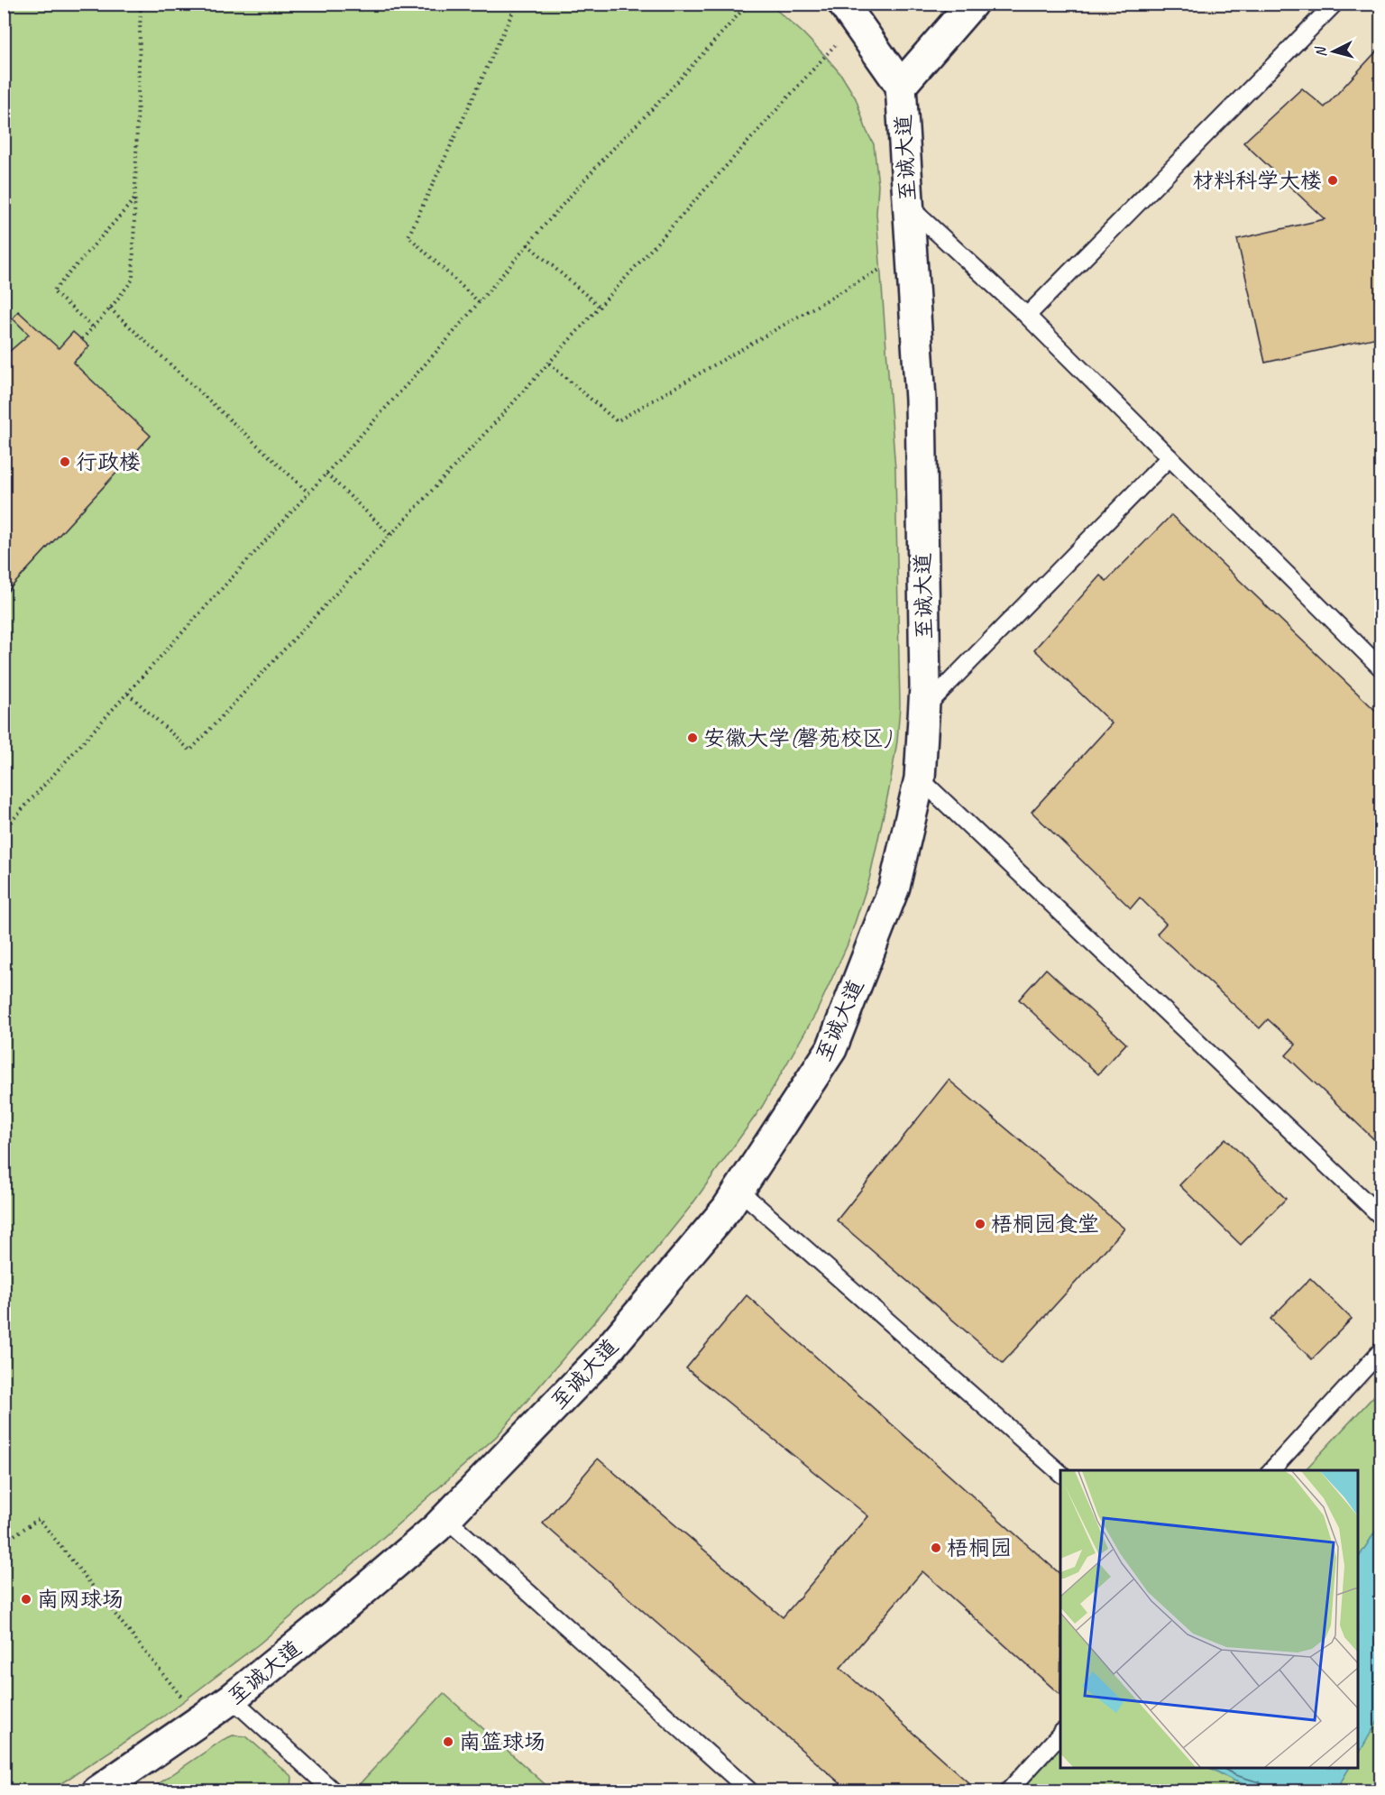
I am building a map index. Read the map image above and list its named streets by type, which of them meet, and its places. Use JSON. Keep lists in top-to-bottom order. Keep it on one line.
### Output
{"streets":{"street":["至诚大道"]},"places":["材料科学大楼","行政楼","安徽大学(磬苑校区)","梧桐园食堂","梧桐园","南网球场","南篮球场"],"north":"left"}
